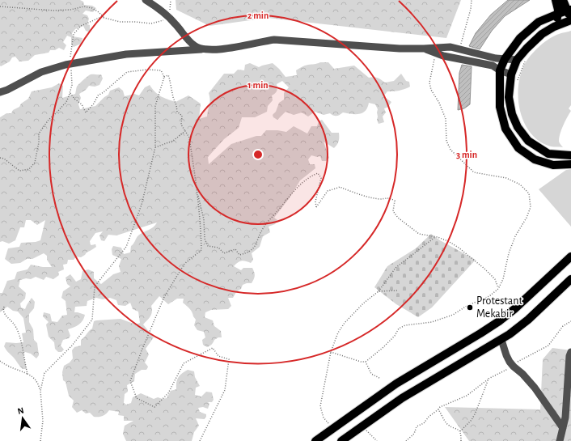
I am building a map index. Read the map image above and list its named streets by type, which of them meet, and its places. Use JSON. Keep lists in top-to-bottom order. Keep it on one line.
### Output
{"places":["Protestant Mekabir"],"north":"top","rings":["2 min","1 min","3 min"]}
